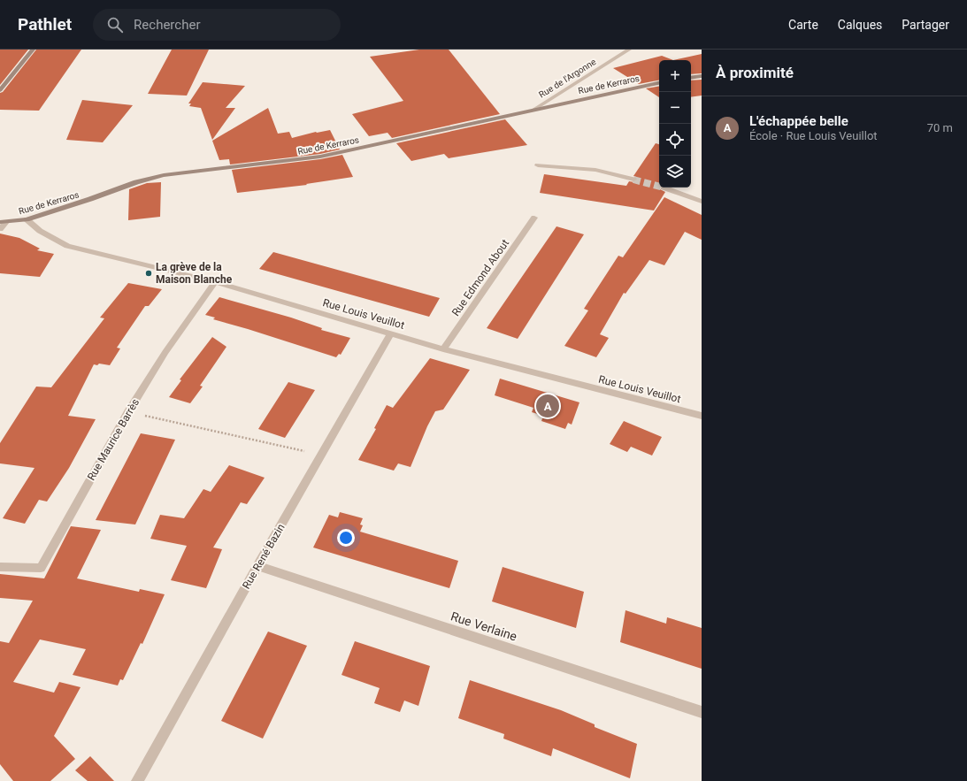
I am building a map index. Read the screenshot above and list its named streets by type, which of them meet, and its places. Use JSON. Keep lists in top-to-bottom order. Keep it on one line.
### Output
{"streets":{"street":["Rue de l'Argonne","Rue de Kerraros","Rue Edmond About","Rue Louis Veuillot","Rue Maurice Barrès","Rue René Bazin","Rue Verlaine"]},"crossings":[["Rue de l'Argonne","Rue de Kerraros"],["Rue de Kerraros","Rue Louis Veuillot"],["Rue Edmond About","Rue Louis Veuillot"],["Rue Louis Veuillot","Rue Maurice Barrès"],["Rue Louis Veuillot","Rue René Bazin"],["Rue René Bazin","Rue Verlaine"]],"places":["La grève de la Maison Blanche"],"page":{"header":"Pathlet","search":"Rechercher","nav":["Carte","Calques","Partager"],"heading":"À proximité","map_buttons":["+","−"],"list":[{"mark":"A","name":"L'échappée belle","note":"École · Rue Louis Veuillot","value":"70 m"}],"pins":"A"}}
